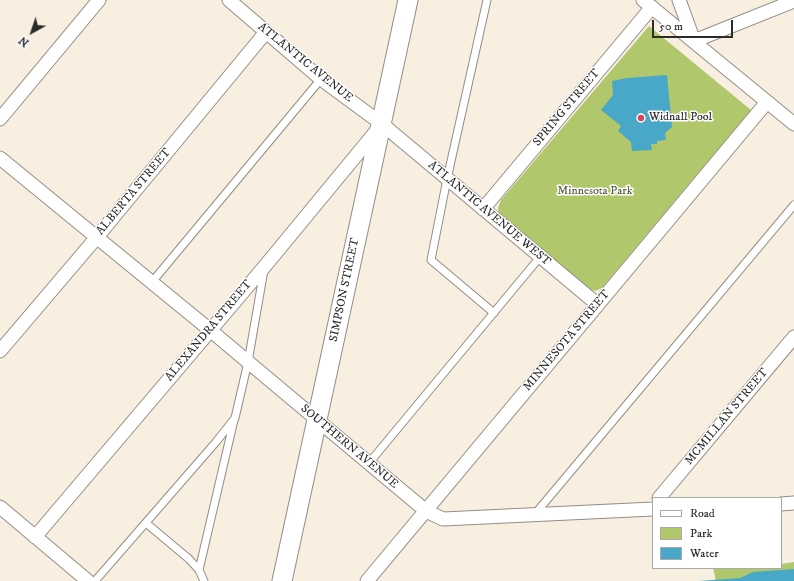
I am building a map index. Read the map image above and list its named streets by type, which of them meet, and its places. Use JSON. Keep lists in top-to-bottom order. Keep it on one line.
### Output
{"streets":{"main road":["SIMPSON STREET"],"street":["ATLANTIC AVENUE","SPRING STREET","ALBERTA STREET","ATLANTIC AVENUE WEST","ALEXANDRA STREET","MINNESOTA STREET","MCMILLAN STREET","SOUTHERN AVENUE"]},"crossings":[["ATLANTIC AVENUE","ALBERTA STREET"],["ATLANTIC AVENUE","ATLANTIC AVENUE WEST"],["ATLANTIC AVENUE","SIMPSON STREET"],["ATLANTIC AVENUE","ALEXANDRA STREET"],["SPRING STREET","ATLANTIC AVENUE WEST"],["ALBERTA STREET","SOUTHERN AVENUE"],["ATLANTIC AVENUE WEST","SIMPSON STREET"],["ATLANTIC AVENUE WEST","ALEXANDRA STREET"],["ATLANTIC AVENUE WEST","MINNESOTA STREET"],["SIMPSON STREET","ALEXANDRA STREET"],["SIMPSON STREET","SOUTHERN AVENUE"],["ALEXANDRA STREET","SOUTHERN AVENUE"],["MINNESOTA STREET","SOUTHERN AVENUE"]],"parks":["Minnesota Park"],"places":["Widnall Pool"],"legend":["Road","Park","Water"],"scale_bar":"50 m","north":"bottom left"}
